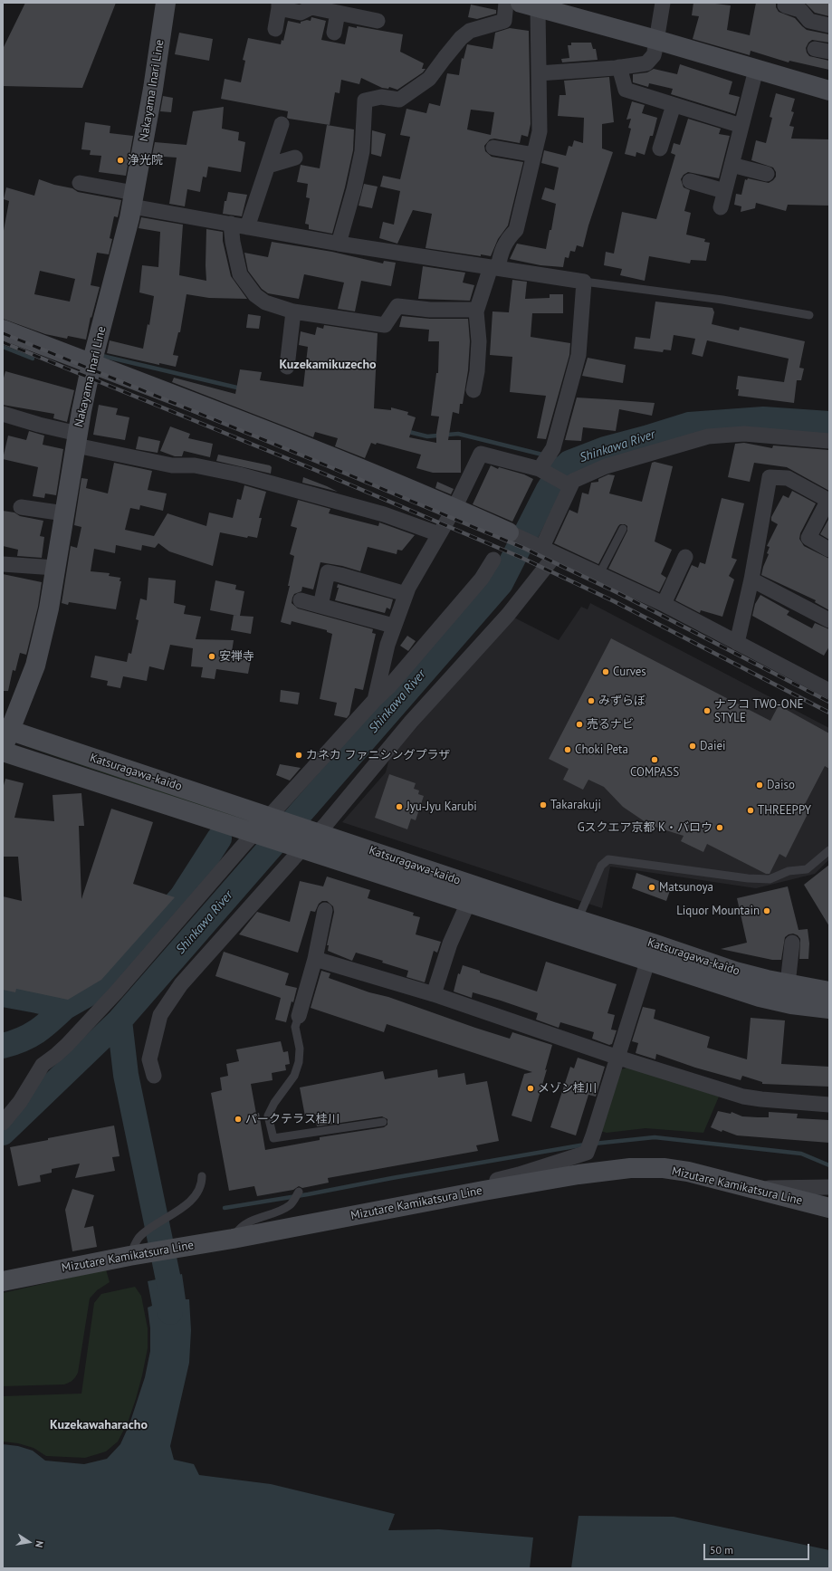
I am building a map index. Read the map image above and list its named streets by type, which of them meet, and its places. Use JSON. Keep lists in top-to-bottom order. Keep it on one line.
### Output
{"streets":{"street":["Nakayama Inari Line","Katsuragawa-kaido","Mizutare Kamikatsura Line"]},"crossings":[["Nakayama Inari Line","Katsuragawa-kaido"]],"districts":["Kuzekamikuzecho","Kuzekawaharacho"],"water":["Shinkawa River"],"places":["浄光院","安禅寺","Curves","みずらぼ","ナフコ TWO-ONE STYLE","売るナビ","Daiei","Choki Peta","カネカ ファニシングプラザ","COMPASS","Daiso","Takarakuji","Jyu-Jyu Karubi","THREEPPY","Gスクエア京都 K・バロウ","Matsunoya","Liquor Mountain","メゾン桂川","パークテラス桂川"],"scale_bar":"50 m","north":"right"}
